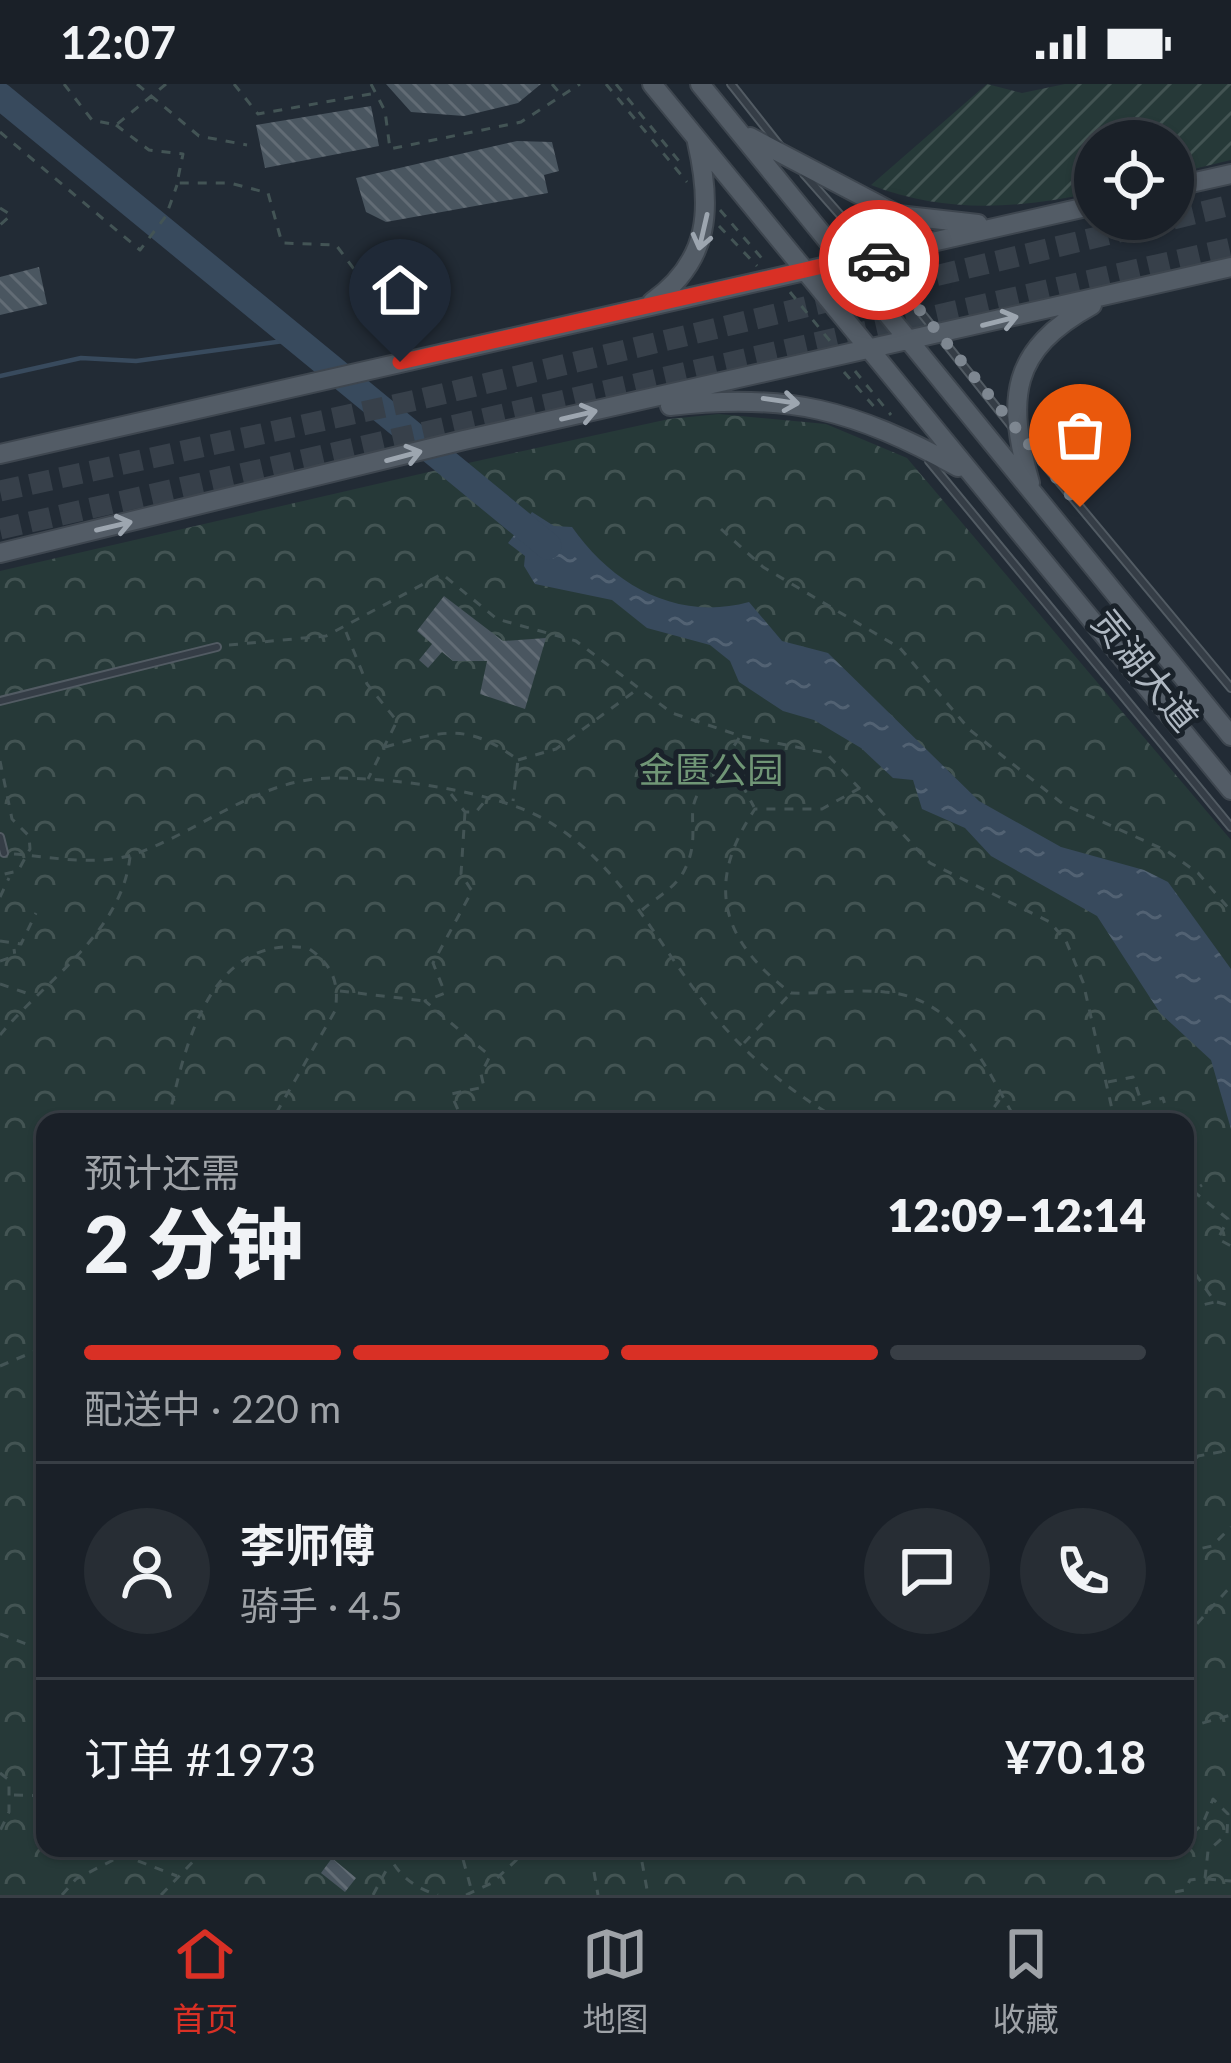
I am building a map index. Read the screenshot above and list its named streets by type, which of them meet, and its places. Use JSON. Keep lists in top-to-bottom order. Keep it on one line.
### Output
{"streets":{"main road":["贡湖大道"]},"parks":["金匮公园"],"page":{"status":"12:07","heading":["2 分钟","预计还需","12:09–12:14"],"panel":["李师傅","骑手 · 4.5","订单 #1973","¥70.18"],"bar":"配送中 · 220 m","tabs":["首页","地图","收藏"]}}
